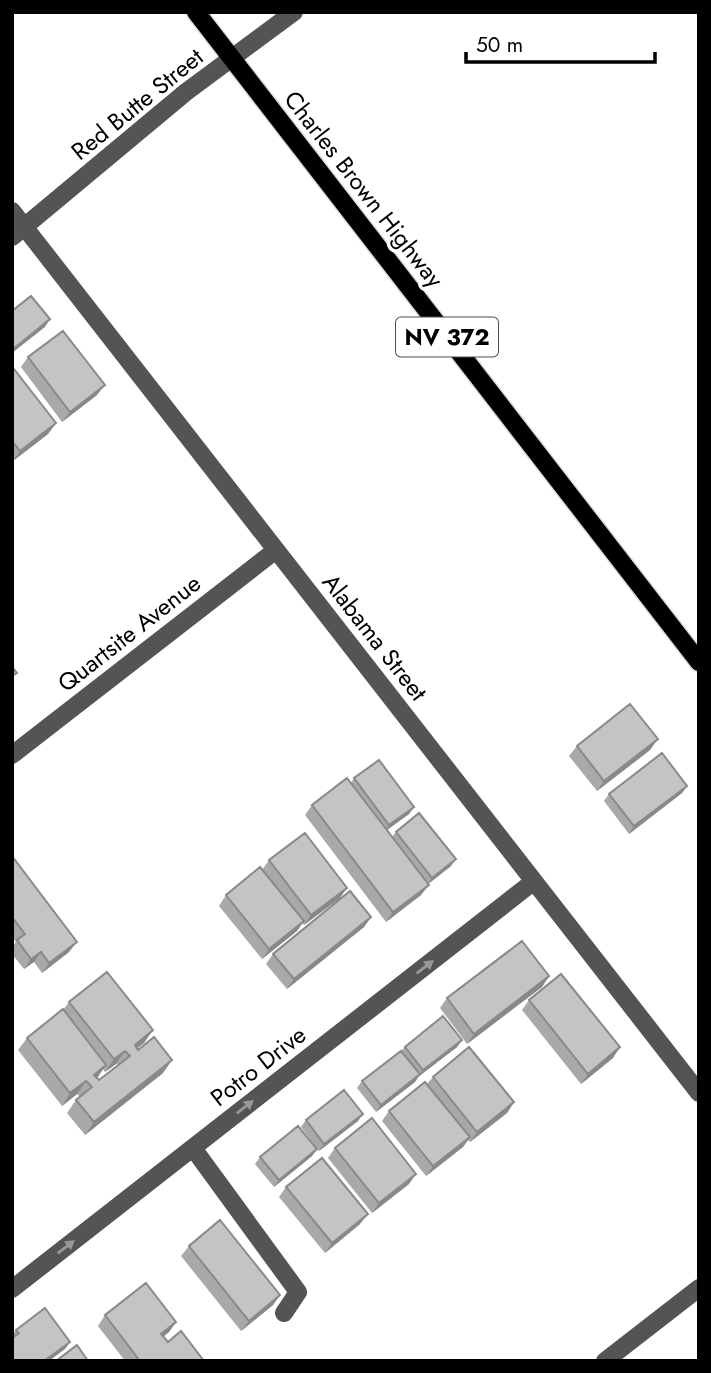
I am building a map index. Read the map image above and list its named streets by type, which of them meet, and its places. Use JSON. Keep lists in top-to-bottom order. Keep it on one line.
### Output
{"streets":{"main road":["Charles Brown Highway","NV 372"],"street":["Red Butte Street","Quartsite Avenue","Alabama Street","Potro Drive"]},"crossings":[["Red Butte Street","Charles Brown Highway"],["Red Butte Street","Alabama Street"],["Quartsite Avenue","Alabama Street"],["Alabama Street","Potro Drive"]],"one_way":["Potro Drive"],"scale_bar":"50 m"}
